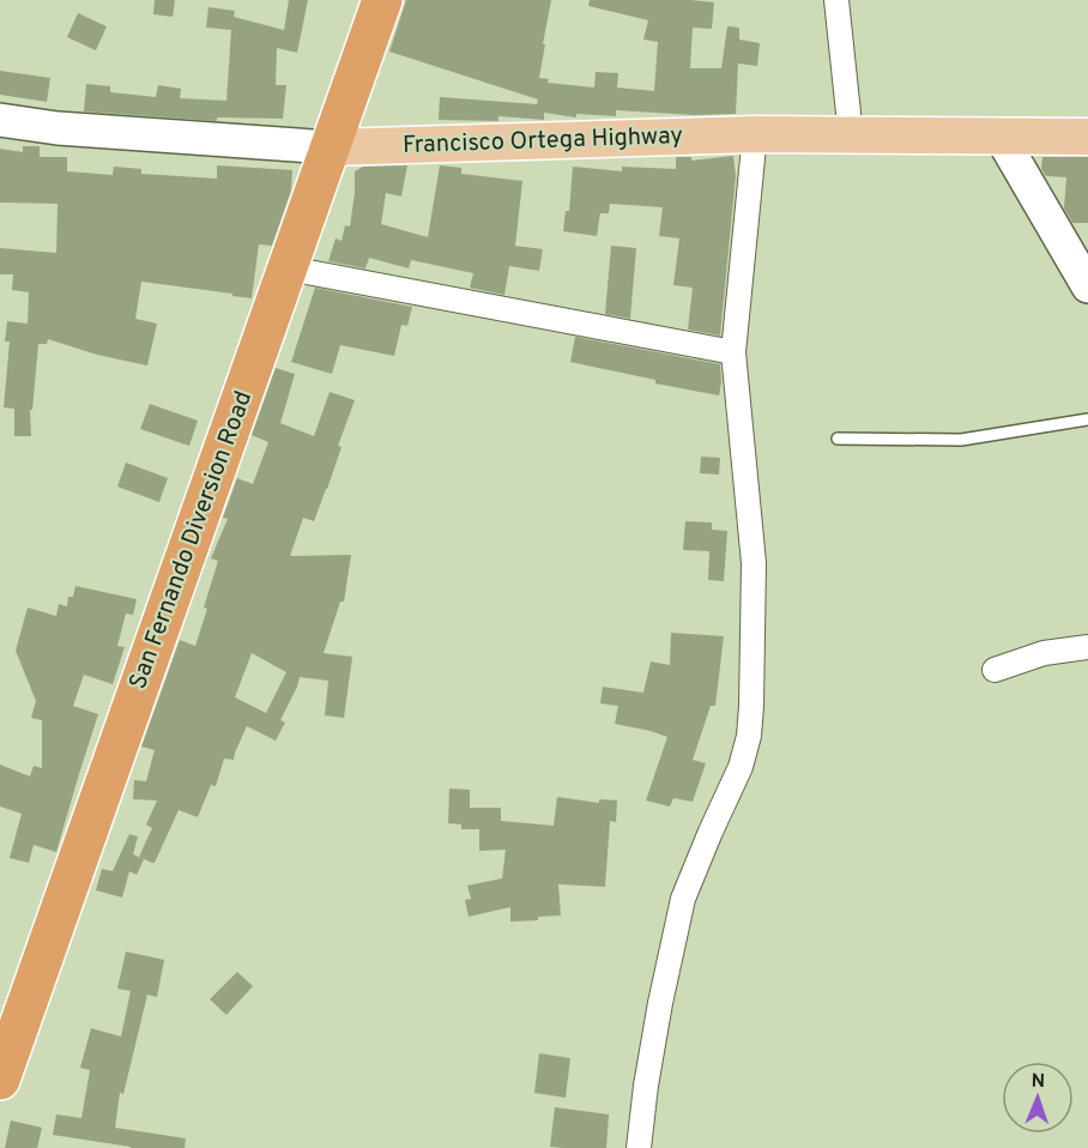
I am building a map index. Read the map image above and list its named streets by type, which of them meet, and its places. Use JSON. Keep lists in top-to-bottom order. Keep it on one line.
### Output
{"streets":{"highway":["San Fernando Diversion Road"],"main road":["Francisco Ortega Highway"]},"crossings":[["Francisco Ortega Highway","San Fernando Diversion Road"]],"north":"top"}
